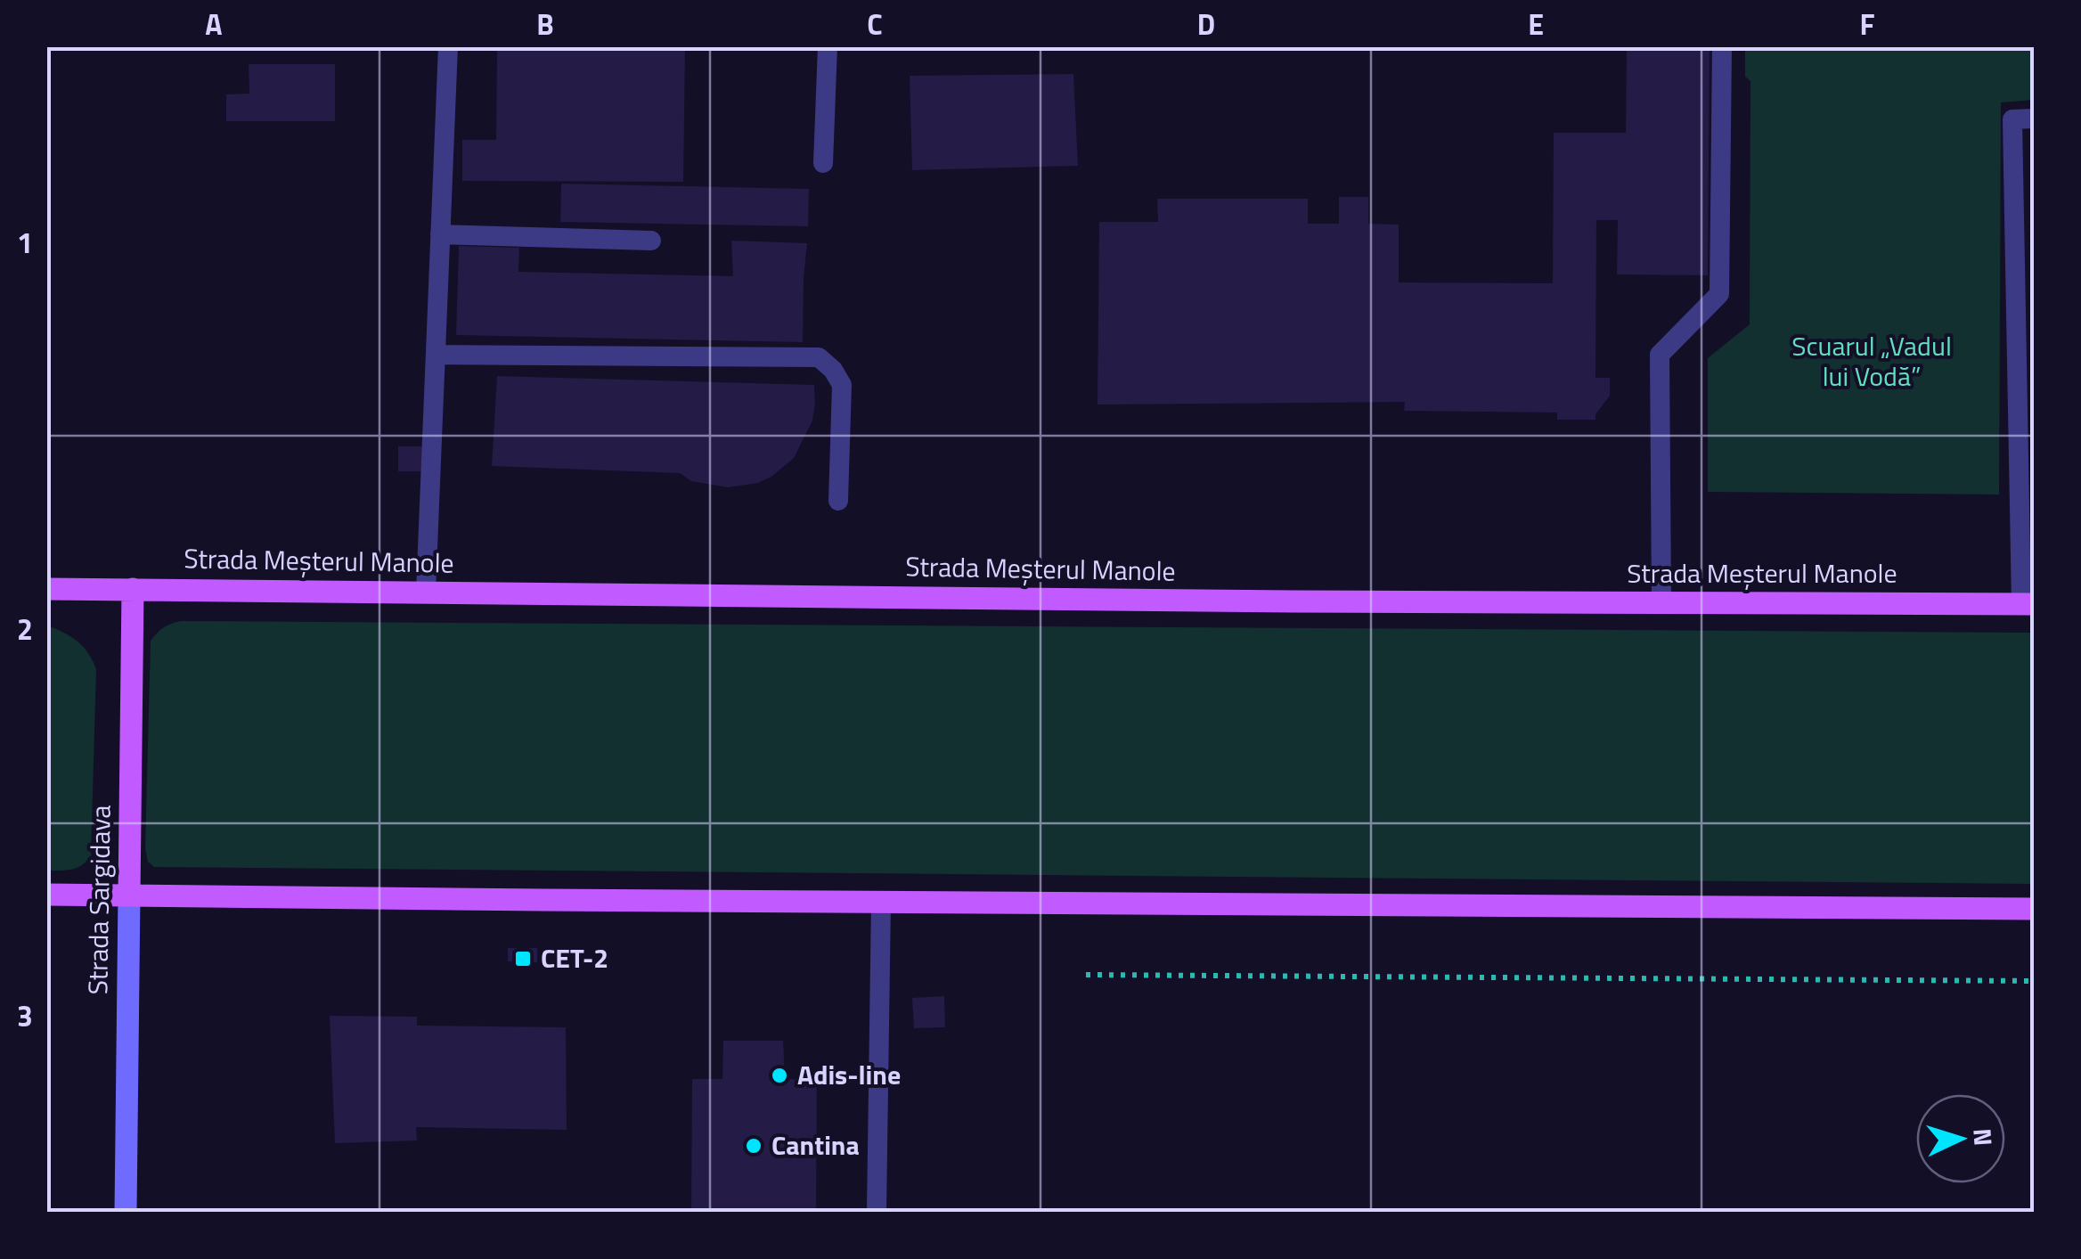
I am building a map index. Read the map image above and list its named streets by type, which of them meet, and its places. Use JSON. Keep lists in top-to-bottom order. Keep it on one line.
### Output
{"streets":{"main road":["Strada Meșterul Manole","Strada Sargidava"]},"crossings":[["Strada Meșterul Manole","Strada Sargidava"]],"parks":["Scuarul „Vadul lui Vodă”"],"places":{"transit":["CET-2"],"other":["Adis-line","Cantina"]},"north":"right","grid":{"columns":["A","B","C","D","E","F"],"rows":["1","2","3"]}}
